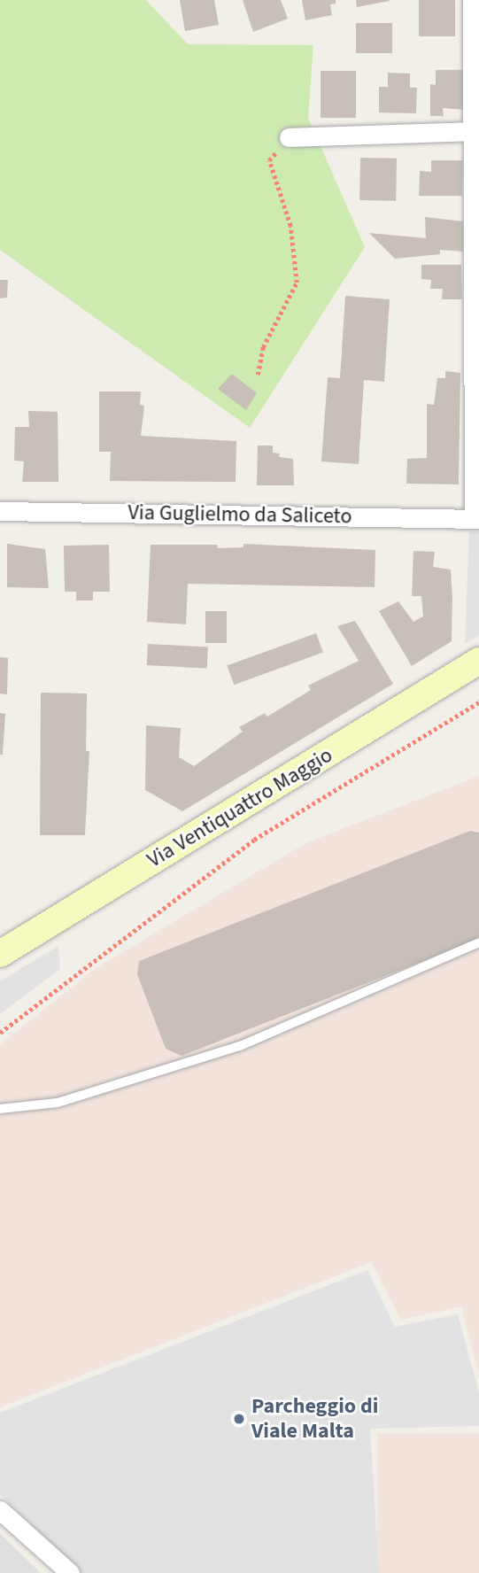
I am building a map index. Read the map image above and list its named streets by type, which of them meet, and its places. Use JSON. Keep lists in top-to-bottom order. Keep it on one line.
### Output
{"streets":{"main road":["Via Ventiquattro Maggio"],"street":["Via Guglielmo da Saliceto"]},"places":["Parcheggio di Viale Malta"]}
